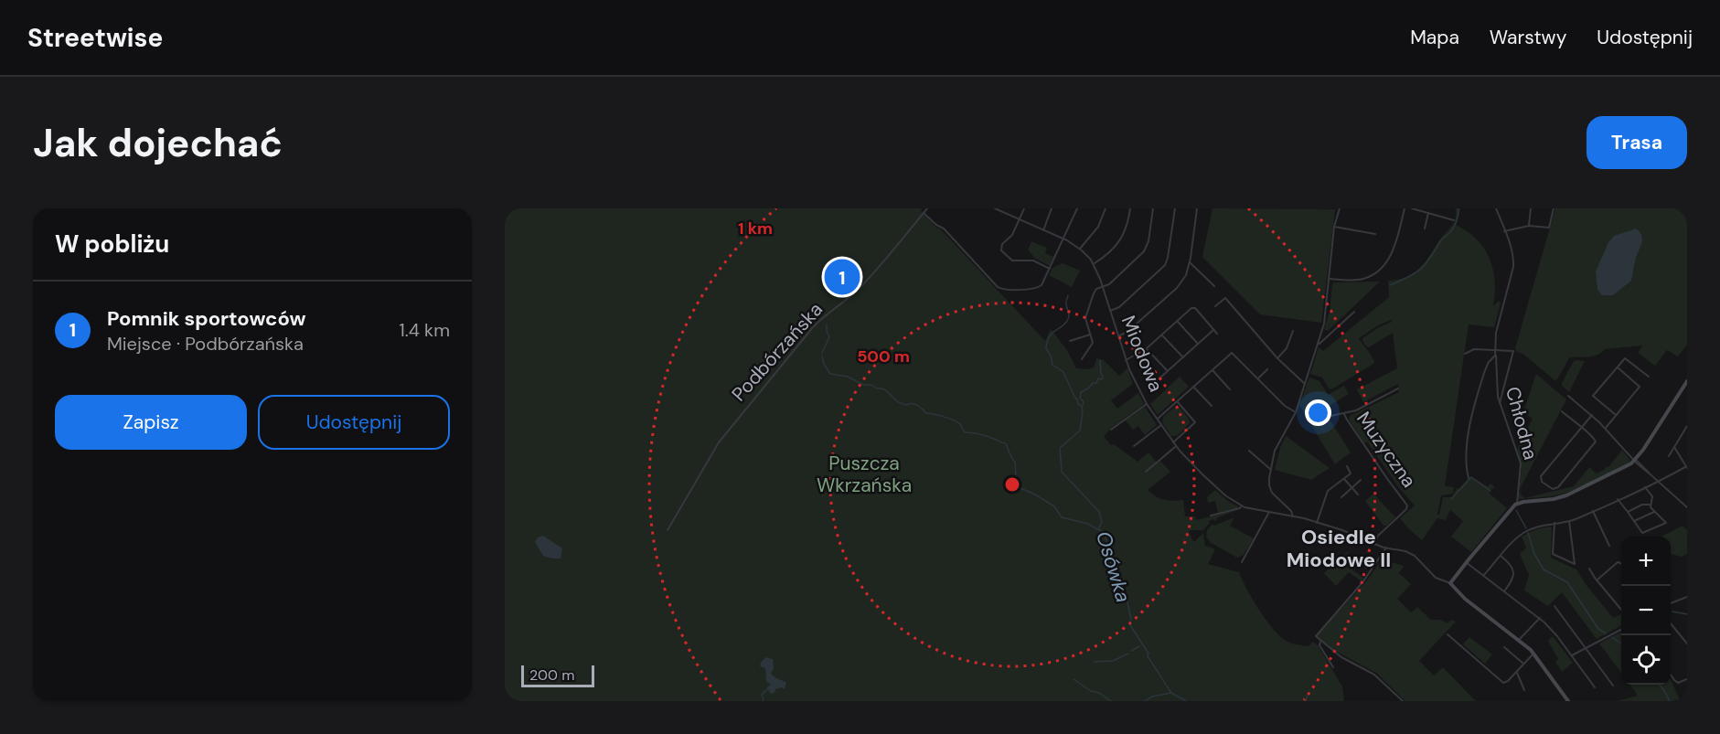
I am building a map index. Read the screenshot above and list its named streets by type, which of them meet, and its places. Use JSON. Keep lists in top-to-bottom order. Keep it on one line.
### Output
{"streets":{"street":["Podbórzańska","Miodowa","Chłodna","Muzyczna"]},"crossings":[["Miodowa","Muzyczna"]],"districts":["Osiedle Miodowe II"],"water":["Osówka"],"parks":["Puszcza Wkrzańska"],"scale_bar":"200 m","page":{"header":"Streetwise","nav":["Mapa","Warstwy","Udostępnij"],"buttons":["Trasa",["Zapisz","Udostępnij"]],"title":"Jak dojechać","heading":"W pobliżu","pins":"1","list":[{"mark":"1","name":"Pomnik sportowców","note":"Miejsce · Podbórzańska","value":"1.4 km"}],"map_buttons":["+","−"],"scale":"200 m"},"rings":["1 km","500 m"]}
